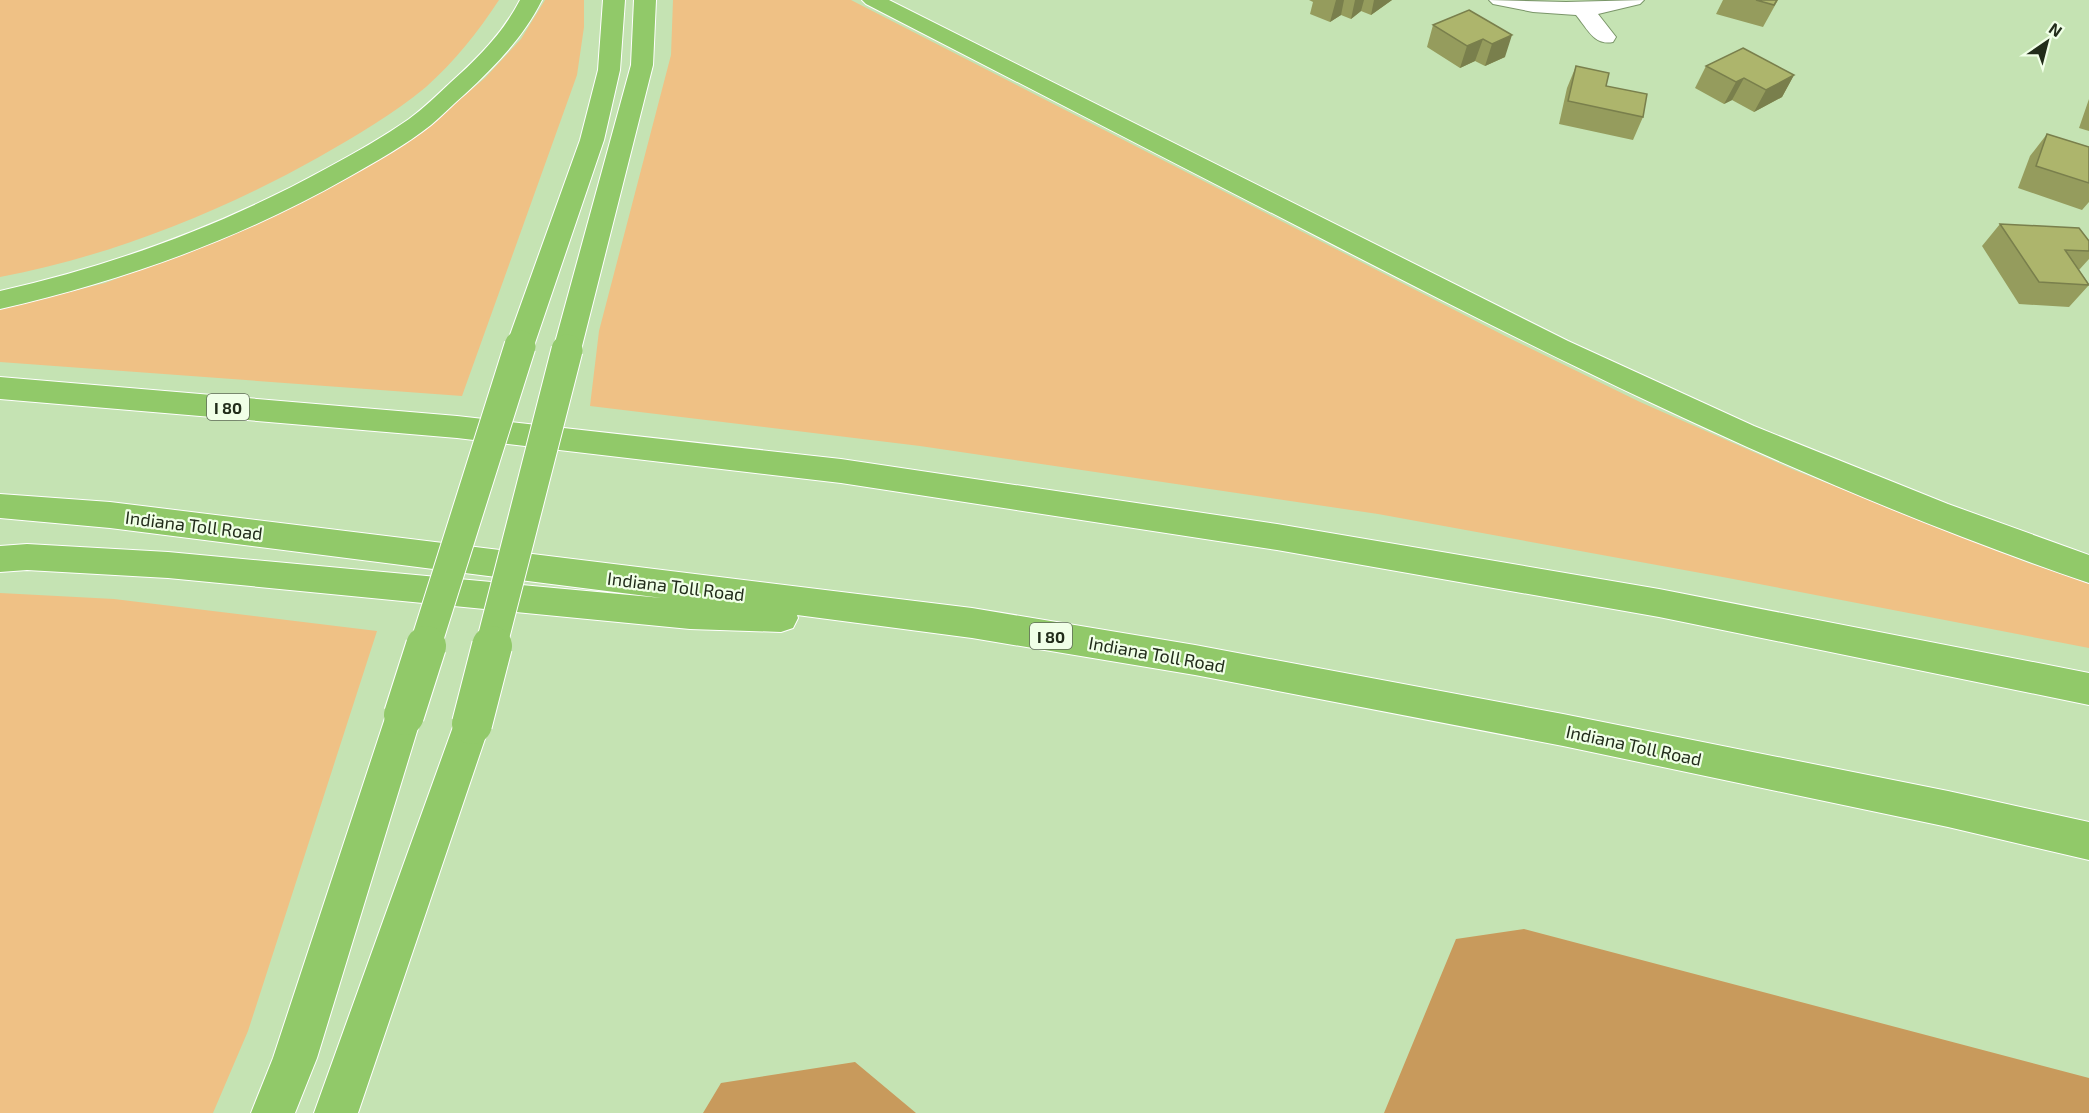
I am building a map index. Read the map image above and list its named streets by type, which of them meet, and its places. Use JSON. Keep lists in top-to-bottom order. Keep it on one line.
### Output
{"streets":{"highway":["I 80","Indiana Toll Road"]},"north":"top right"}
